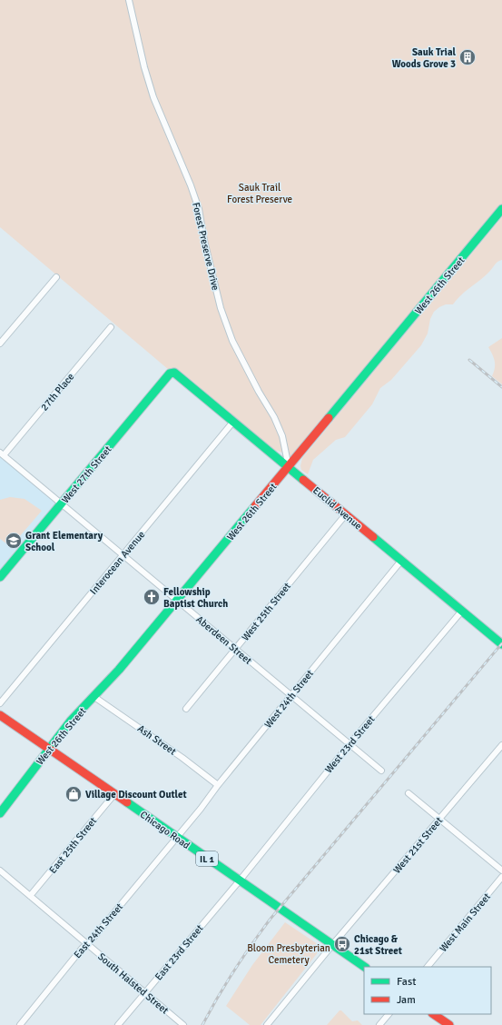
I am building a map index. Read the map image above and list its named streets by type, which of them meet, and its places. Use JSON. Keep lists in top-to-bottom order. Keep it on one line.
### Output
{"streets":{"street":["Forest Preserve Drive","West 26th Street","27th Place","West 27th Street","Euclid Avenue","Interocean Avenue","West 25th Street","Aberdeen Street","West 24th Street","Ash Street","West 23rd Street","Chicago Road","East 25th Street","West 21st Street","IL 1","West Main Street","East 24th Street","East 23rd Street","South Halsted Street"]},"crossings":[["Forest Preserve Drive","West 26th Street"],["Forest Preserve Drive","Euclid Avenue"],["West 26th Street","Euclid Avenue"],["West 26th Street","Aberdeen Street"],["West 26th Street","Ash Street"],["West 26th Street","Chicago Road"],["27th Place","Aberdeen Street"],["West 27th Street","Euclid Avenue"],["West 27th Street","Aberdeen Street"],["Euclid Avenue","Interocean Avenue"],["Euclid Avenue","West 25th Street"],["Euclid Avenue","West 24th Street"],["Euclid Avenue","West 23rd Street"],["Interocean Avenue","Aberdeen Street"],["West 25th Street","Aberdeen Street"],["Aberdeen Street","West 24th Street"],["Aberdeen Street","West 23rd Street"],["West 24th Street","Ash Street"],["West 24th Street","Chicago Road"],["West 24th Street","East 24th Street"],["West 23rd Street","Chicago Road"],["West 23rd Street","East 23rd Street"],["Chicago Road","East 25th Street"],["Chicago Road","West 21st Street"],["Chicago Road","East 24th Street"],["Chicago Road","East 23rd Street"],["East 25th Street","South Halsted Street"],["East 24th Street","South Halsted Street"],["East 23rd Street","South Halsted Street"]],"parks":["Sauk Trail Forest Preserve","Bloom Presbyterian Cemetery"],"places":{"building":["Sauk Trial Woods Grove 3"],"school or university":["Grant Elementary School"],"church":["Fellowship Baptist Church"],"shop":["Village Discount Outlet"],"bus stop":["Chicago & 21st Street"]},"legend":["Fast","Jam"]}
